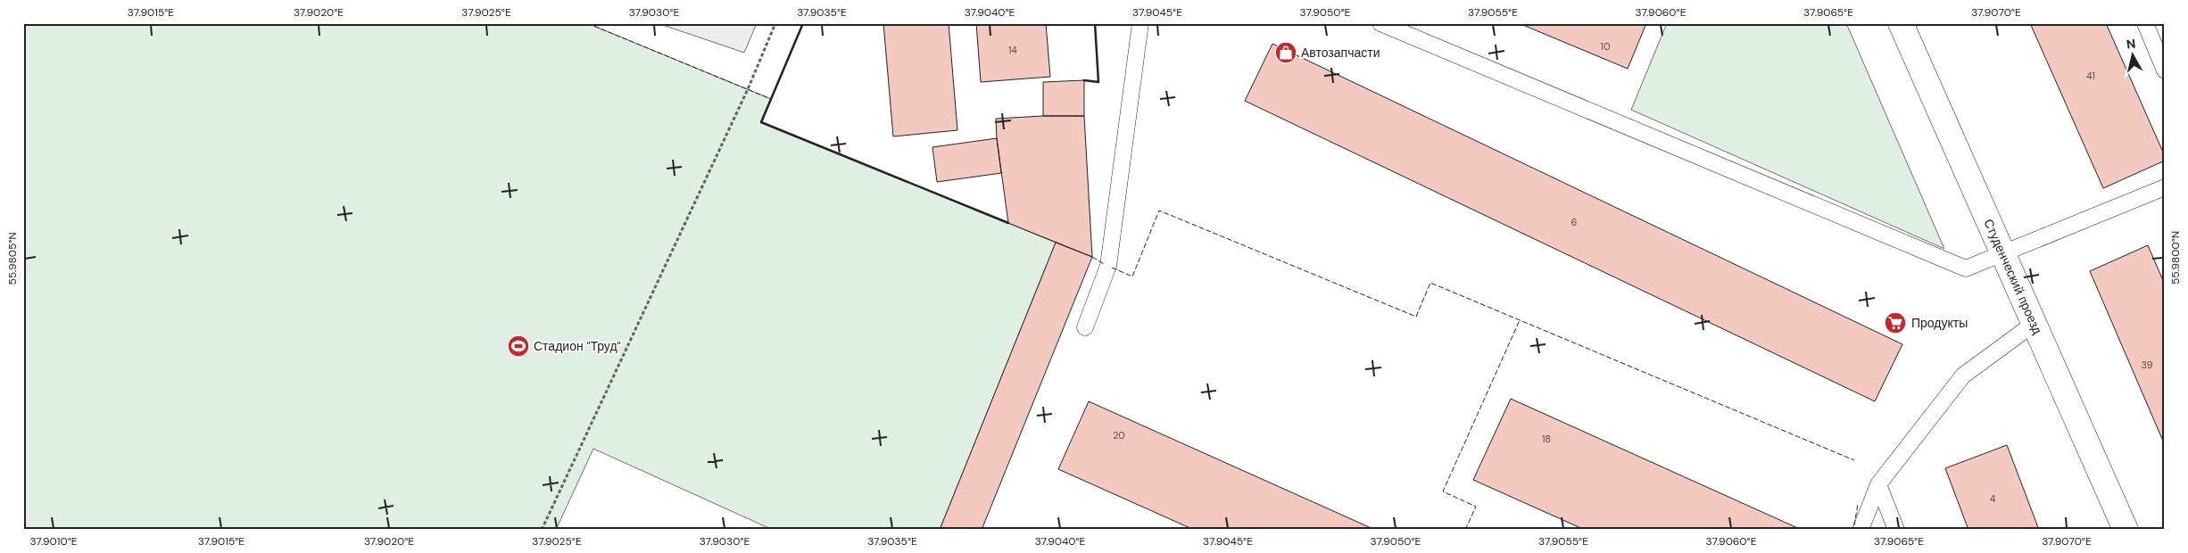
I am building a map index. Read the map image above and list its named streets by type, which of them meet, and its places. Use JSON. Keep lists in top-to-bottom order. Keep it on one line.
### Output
{"streets":{"street":["Студенческий проезд"]},"places":{"shop":["Автозапчасти"],"supermarket":["Продукты"],"sports":["Стадион \"Труд\""]},"house_numbers":["10","14","41","6","39","20","18","4"],"north":"top","coordinates":["37.9015°E","37.9020°E","37.9025°E","37.9030°E","37.9035°E","37.9040°E","37.9045°E","37.9050°E","37.9055°E","37.9060°E","37.9065°E","37.9070°E","55.9800°N","55.9805°N","37.9010°E"]}
